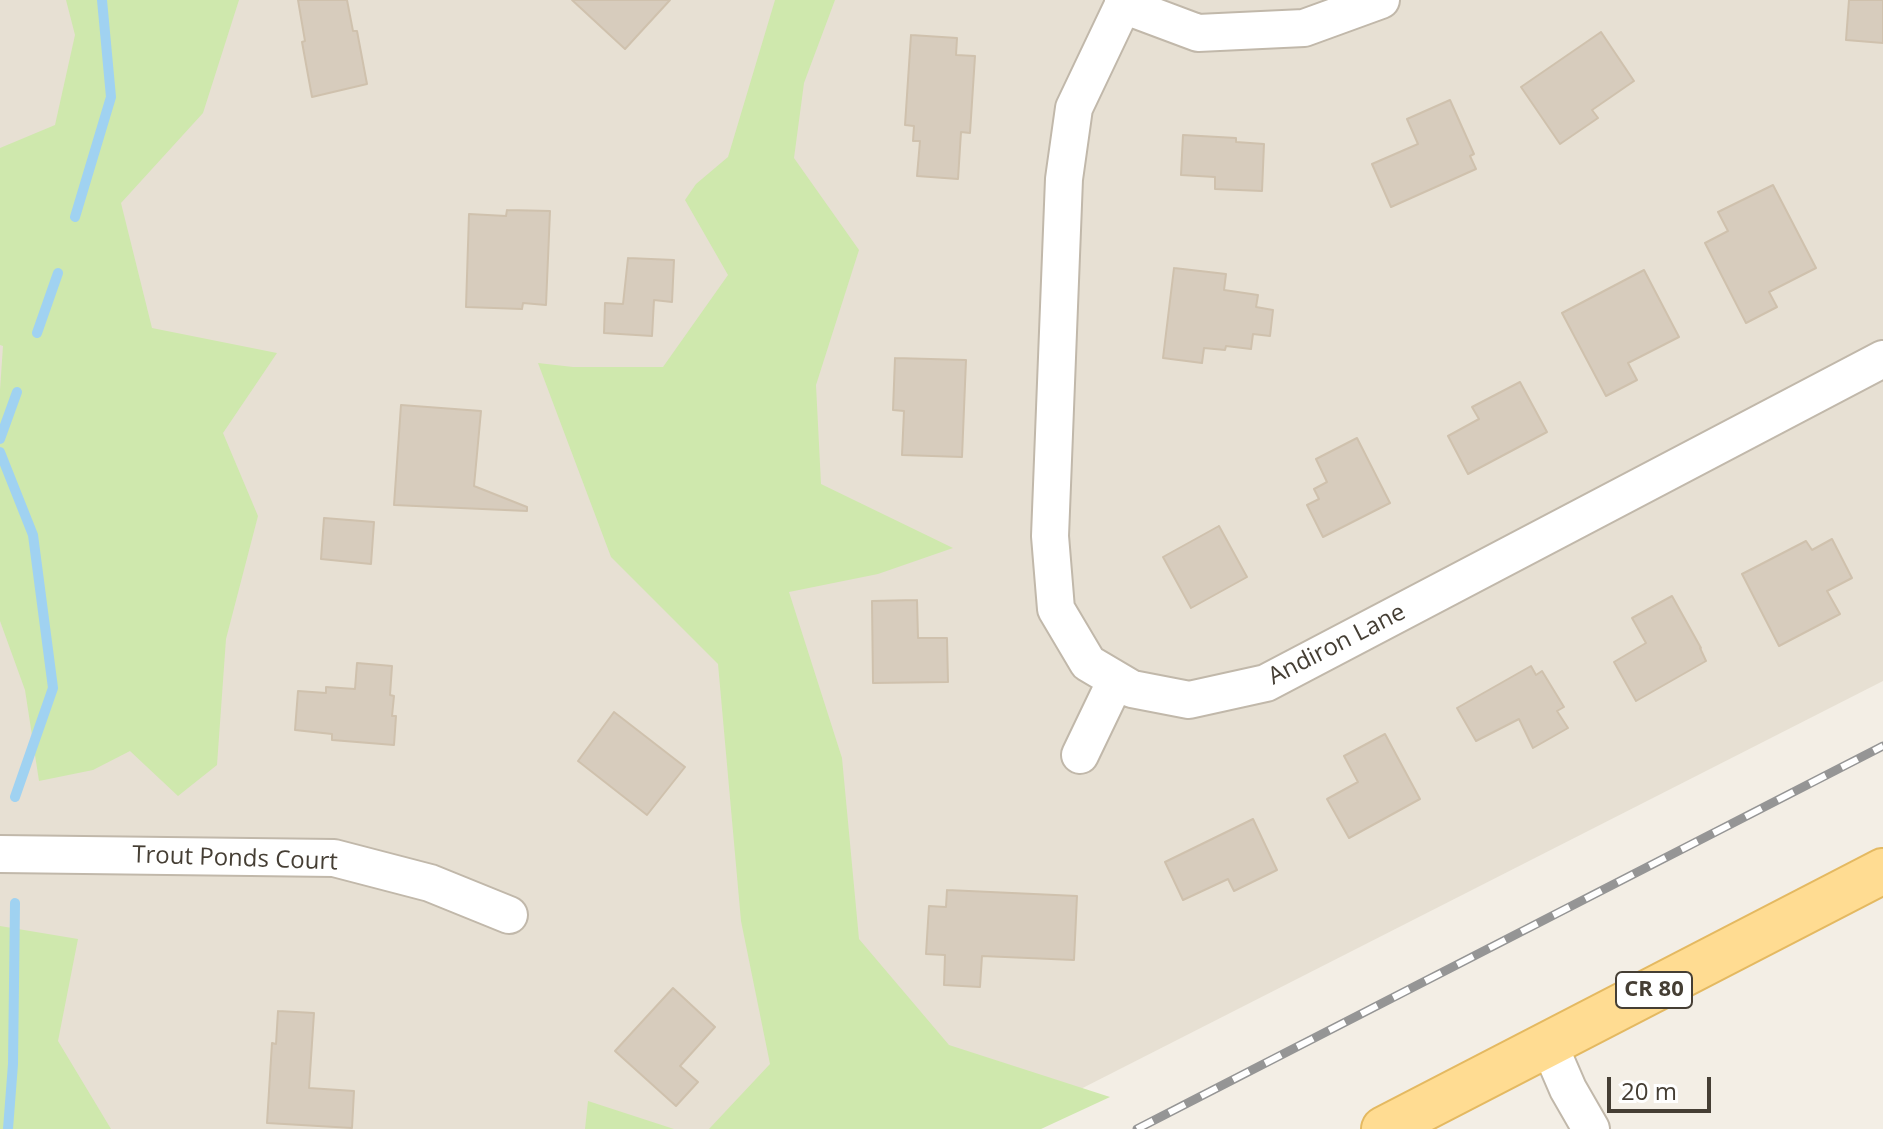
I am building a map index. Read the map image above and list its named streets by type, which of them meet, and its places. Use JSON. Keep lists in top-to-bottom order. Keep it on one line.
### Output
{"streets":{"main road":["CR 80"],"street":["Andiron Lane","Trout Ponds Court"]},"scale_bar":"20 m"}
